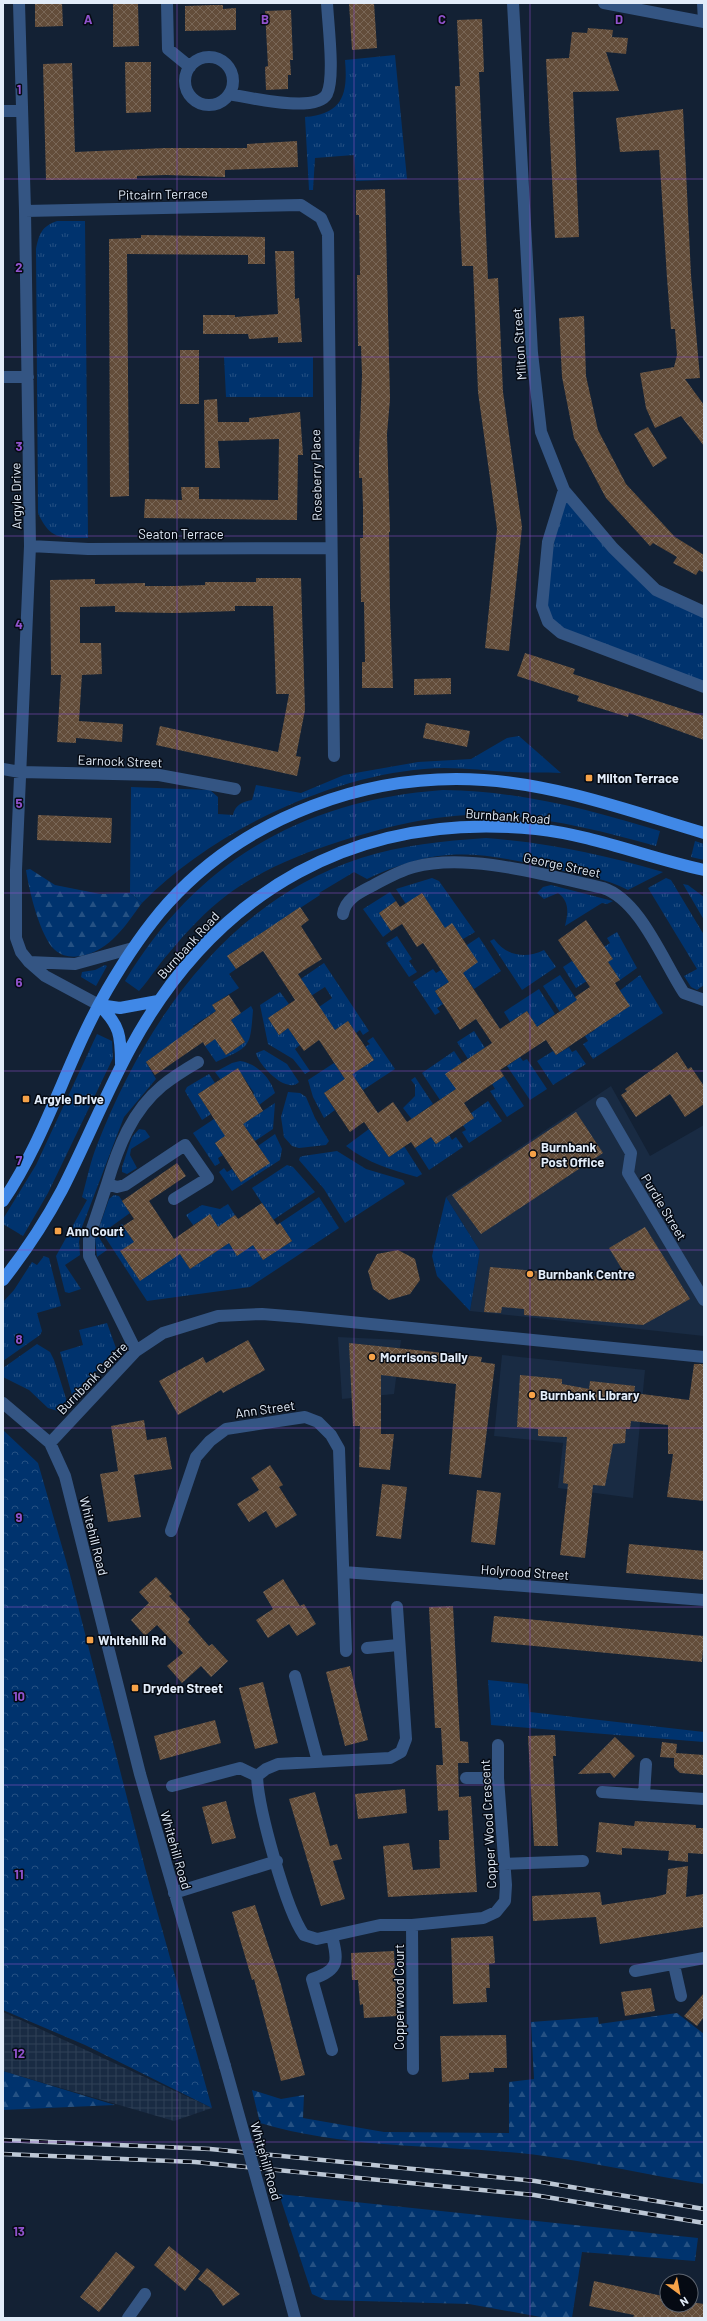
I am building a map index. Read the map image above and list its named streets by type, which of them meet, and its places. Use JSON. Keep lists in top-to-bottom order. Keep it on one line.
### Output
{"streets":{"main road":["Burnbank Road"],"street":["Pitcairn Terrace","Milton Street","Roseberry Place","Argyle Drive","Seaton Terrace","Earnock Street","George Street","Purdie Street","Burnbank Centre","Ann Street","Whitehill Road","Holyrood Street","Copper Wood Crescent","Copperwood Court"]},"crossings":[["Pitcairn Terrace","Roseberry Place"],["Pitcairn Terrace","Argyle Drive"],["Roseberry Place","Seaton Terrace"],["Argyle Drive","Seaton Terrace"],["Argyle Drive","Earnock Street"],["Burnbank Centre","Whitehill Road"],["Ann Street","Holyrood Street"],["Copper Wood Crescent","Copperwood Court"]],"places":{"transit":["Milton Terrace","Argyle Drive","Ann Court","Whitehill Rd","Dryden Street"],"other":["Burnbank Post Office","Burnbank Centre","Morrisons Daily","Burnbank Library"]},"north":"bottom right","grid":{"columns":["A","B","C","D"],"rows":["1","2","3","4","5","6","7","8","9","10","11","12","13"]}}
